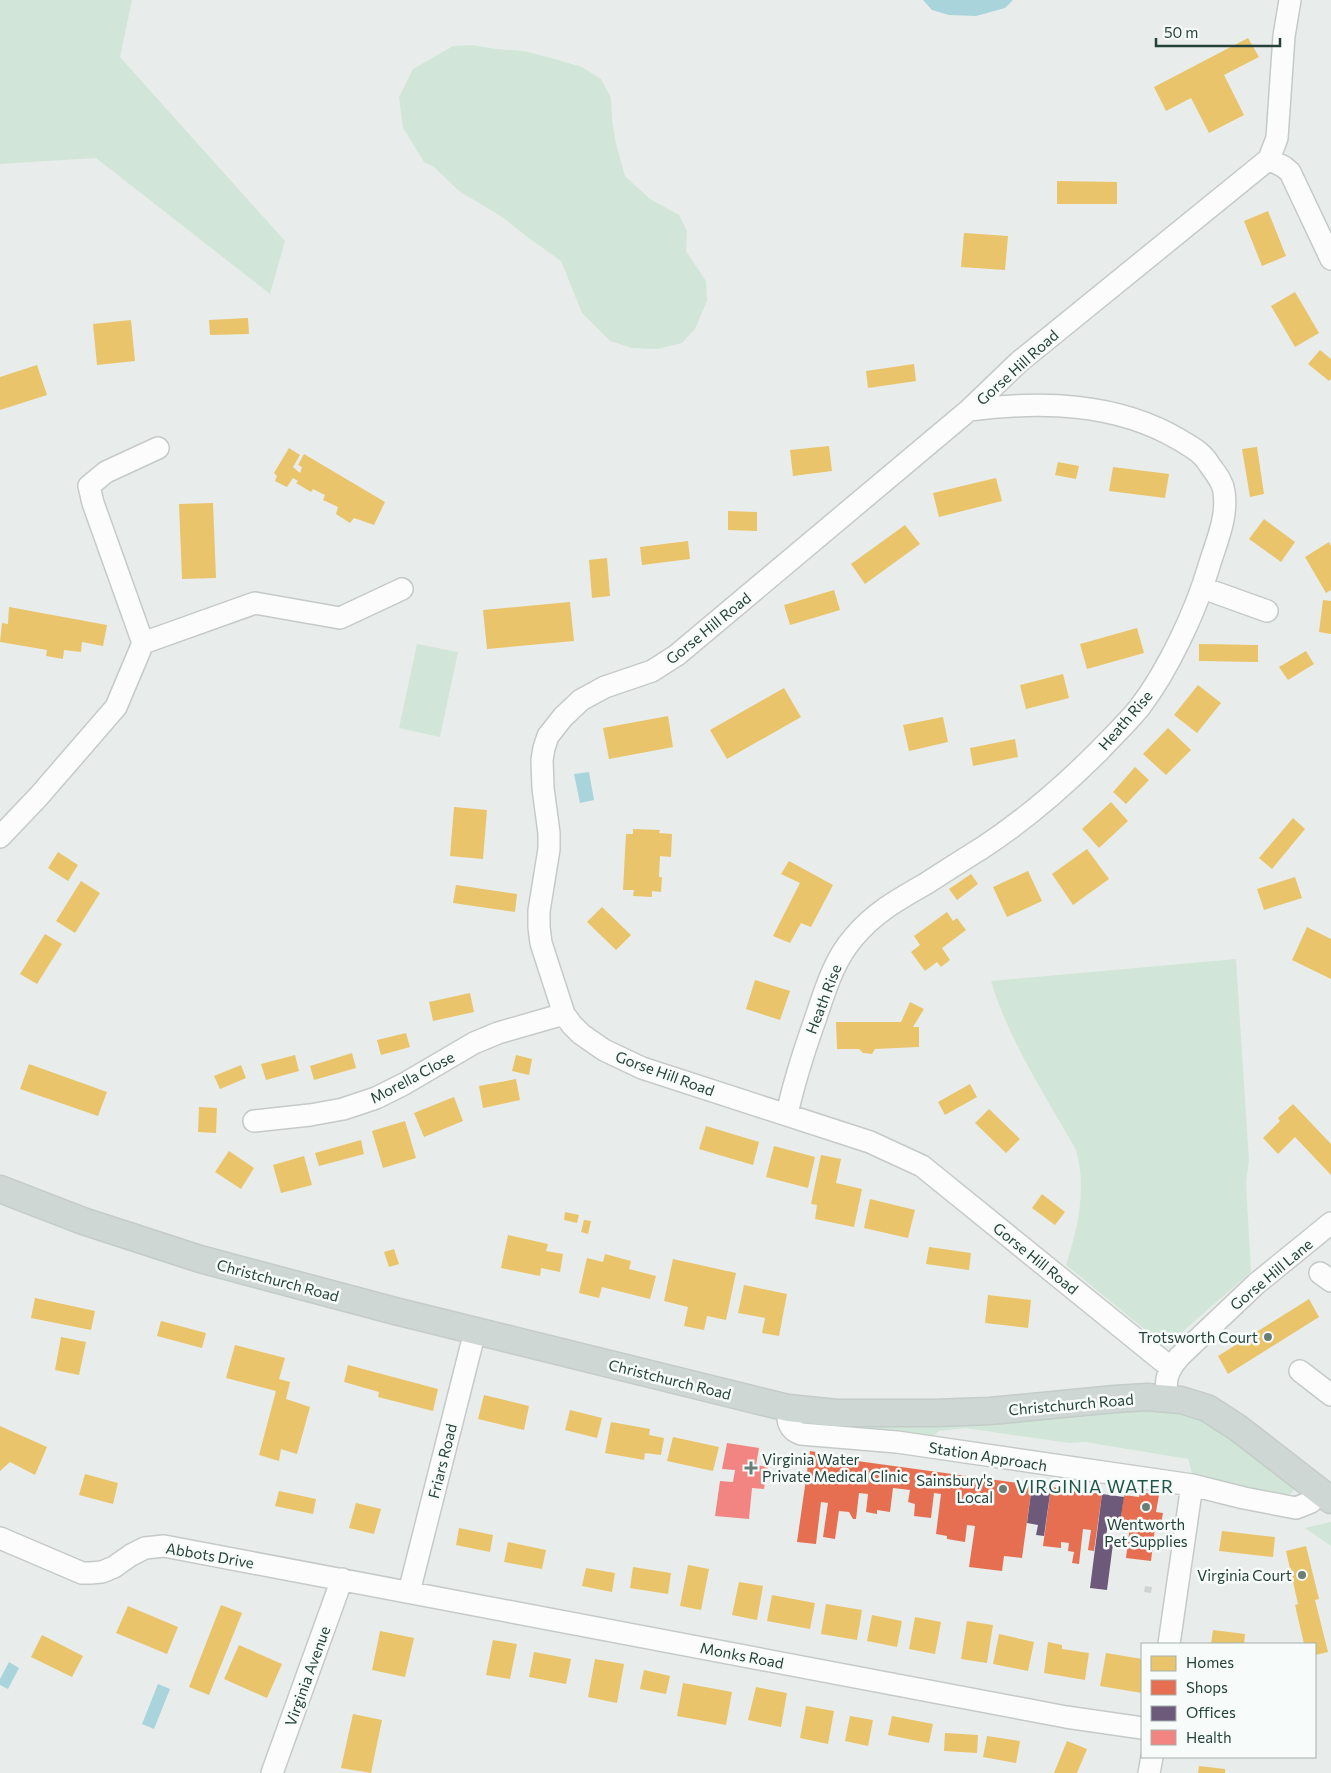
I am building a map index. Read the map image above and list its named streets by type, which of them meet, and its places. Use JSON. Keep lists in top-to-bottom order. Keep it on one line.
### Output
{"streets":{"main road":["Christchurch Road"],"street":["Gorse Hill Road","Heath Rise","Morella Close","Gorse Hill Lane","Station Approach","Friars Road","Abbots Drive","Monks Road","Virginia Avenue"]},"crossings":[["Gorse Hill Road","Heath Rise"],["Gorse Hill Road","Morella Close"],["Gorse Hill Road","Gorse Hill Lane"],["Christchurch Road","Station Approach"],["Christchurch Road","Friars Road"],["Friars Road","Monks Road"],["Abbots Drive","Monks Road"],["Abbots Drive","Virginia Avenue"],["Monks Road","Virginia Avenue"]],"districts":["VIRGINIA WATER"],"places":{"other":["Trotsworth Court","Sainsbury's Local","Wentworth Pet Supplies","Virginia Court"],"health":["Virginia Water Private Medical Clinic"]},"legend":["Homes","Shops","Offices","Health"],"scale_bar":"50 m"}
